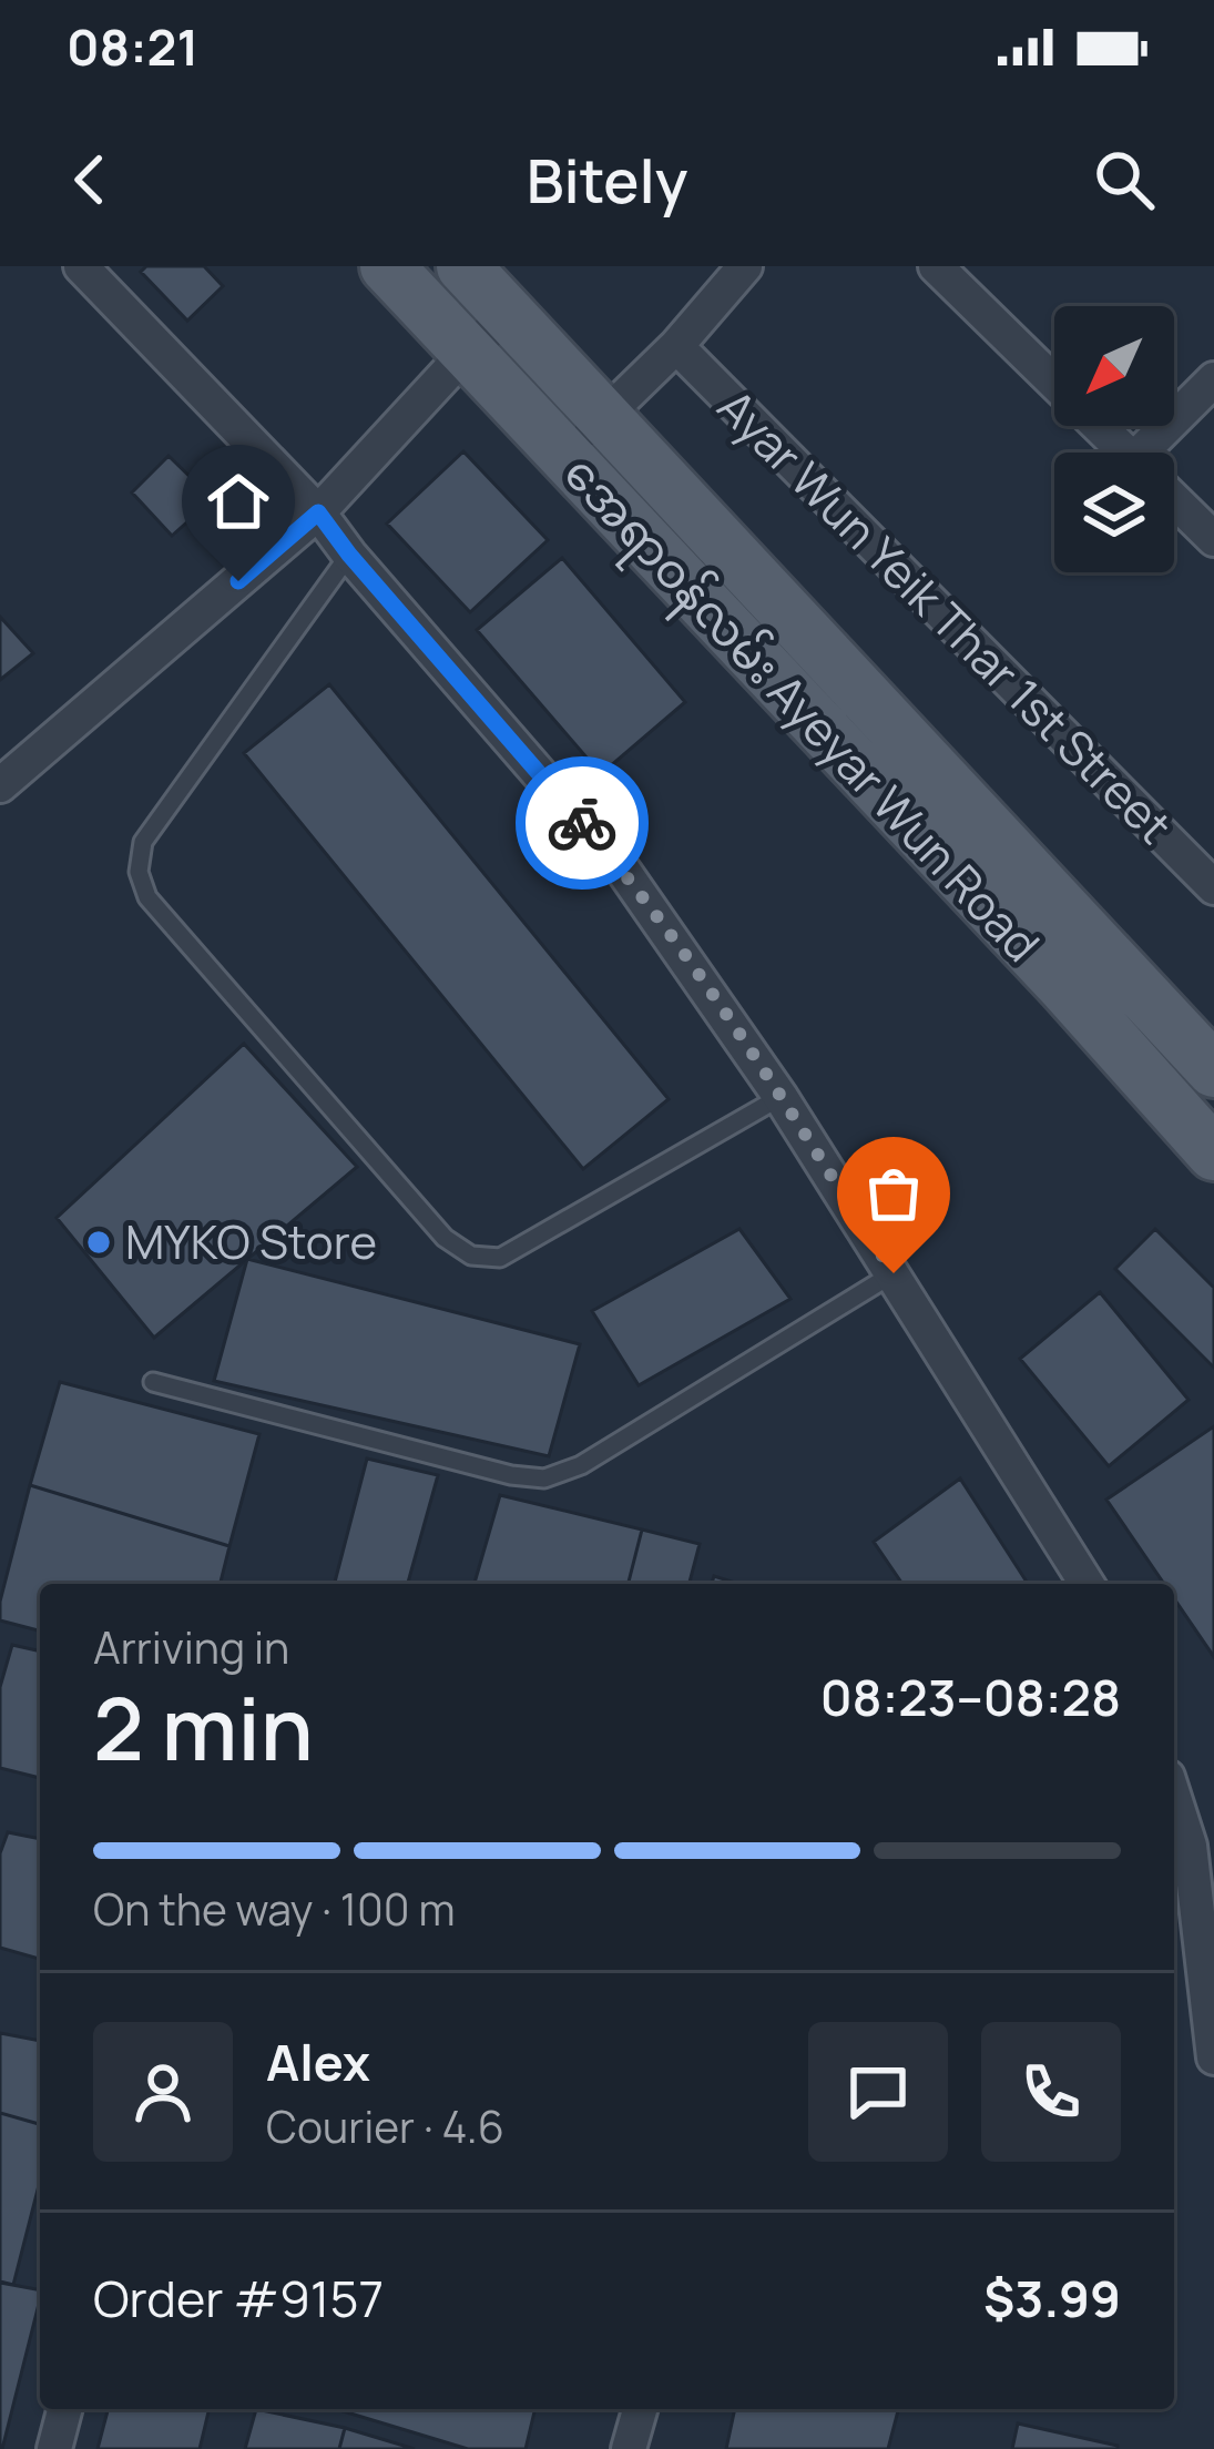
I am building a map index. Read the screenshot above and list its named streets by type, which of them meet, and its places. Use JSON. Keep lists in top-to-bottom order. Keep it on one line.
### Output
{"streets":{"main road":["အေရာဝန်လမ်း Ayeyar Wun Road"],"street":["Ayar Wun Yeik Thar 1st Street"]},"places":["MYKO Store"],"north":"bottom left","page":{"status":"08:21","header":"Bitely","heading":["2 min","Arriving in","08:23–08:28"],"panel":["Alex","Courier · 4.6","Order #9157","$3.99"],"bar":"On the way · 100 m"}}
